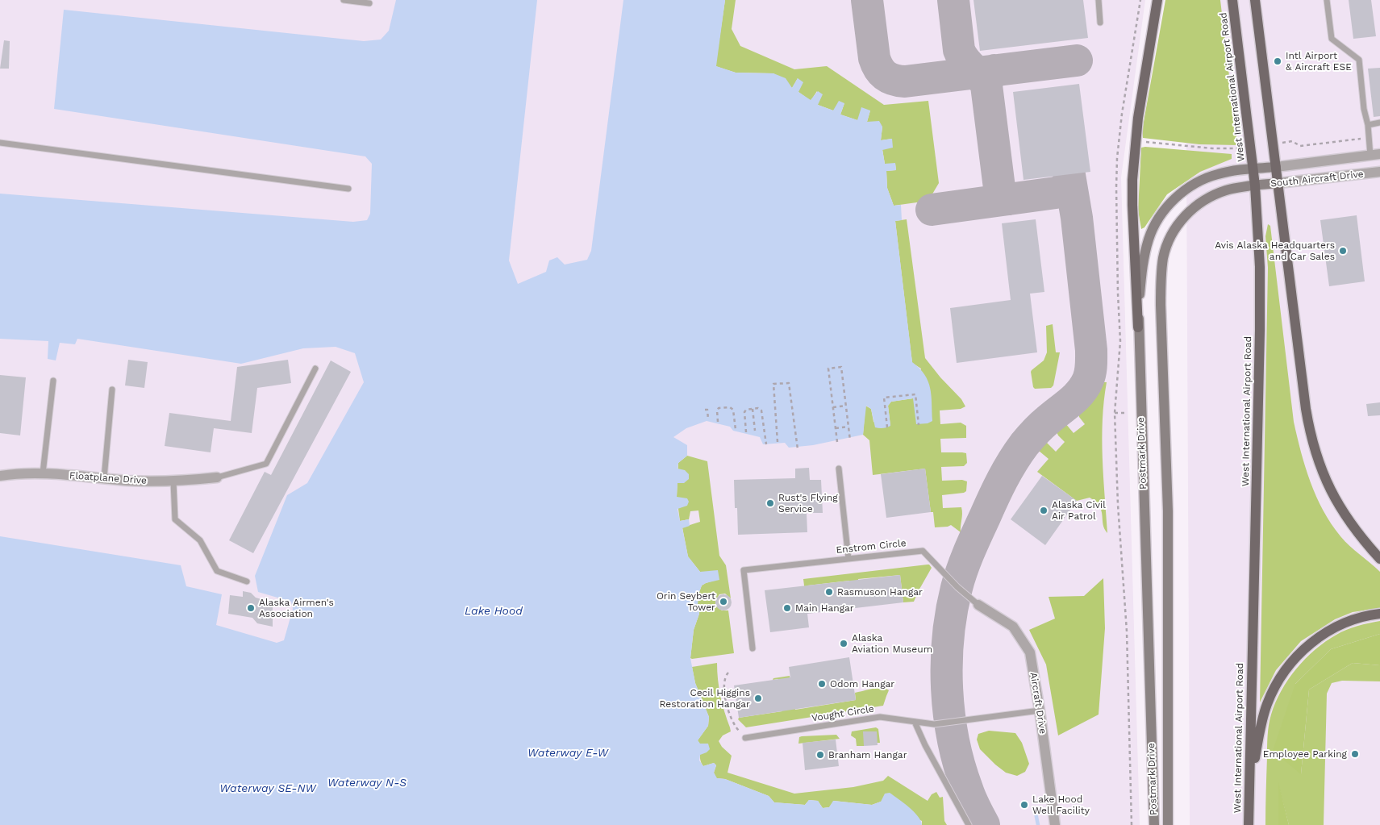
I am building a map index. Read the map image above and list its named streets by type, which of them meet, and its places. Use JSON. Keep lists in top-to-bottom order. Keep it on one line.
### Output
{"streets":{"main road":["West International Airport Road"],"street":["South Aircraft Drive","Postmark Drive","Floatplane Drive","Aircraft Drive"],"lane":["Enstrom Circle","Vought Circle"]},"crossings":[["West International Airport Road","South Aircraft Drive"],["West International Airport Road","Postmark Drive"],["South Aircraft Drive","Postmark Drive"],["Enstrom Circle","Aircraft Drive"],["Aircraft Drive","Vought Circle"]],"water":["Lake Hood","Waterway E-W","Waterway N-S","Waterway SE-NW"],"places":["Intl Airport & Aircraft ESE","Avis Alaska Headquarters and Car Sales","Rust's Flying Service","Alaska Civil Air Patrol","Rasmuson Hangar","Orin Seybert Tower","Alaska Airmen's Association","Main Hangar","Alaska Aviation Museum","Odom Hangar","Cecil Higgins Restoration Hangar","Employee Parking","Branham Hangar","Lake Hood Well Facility"]}
